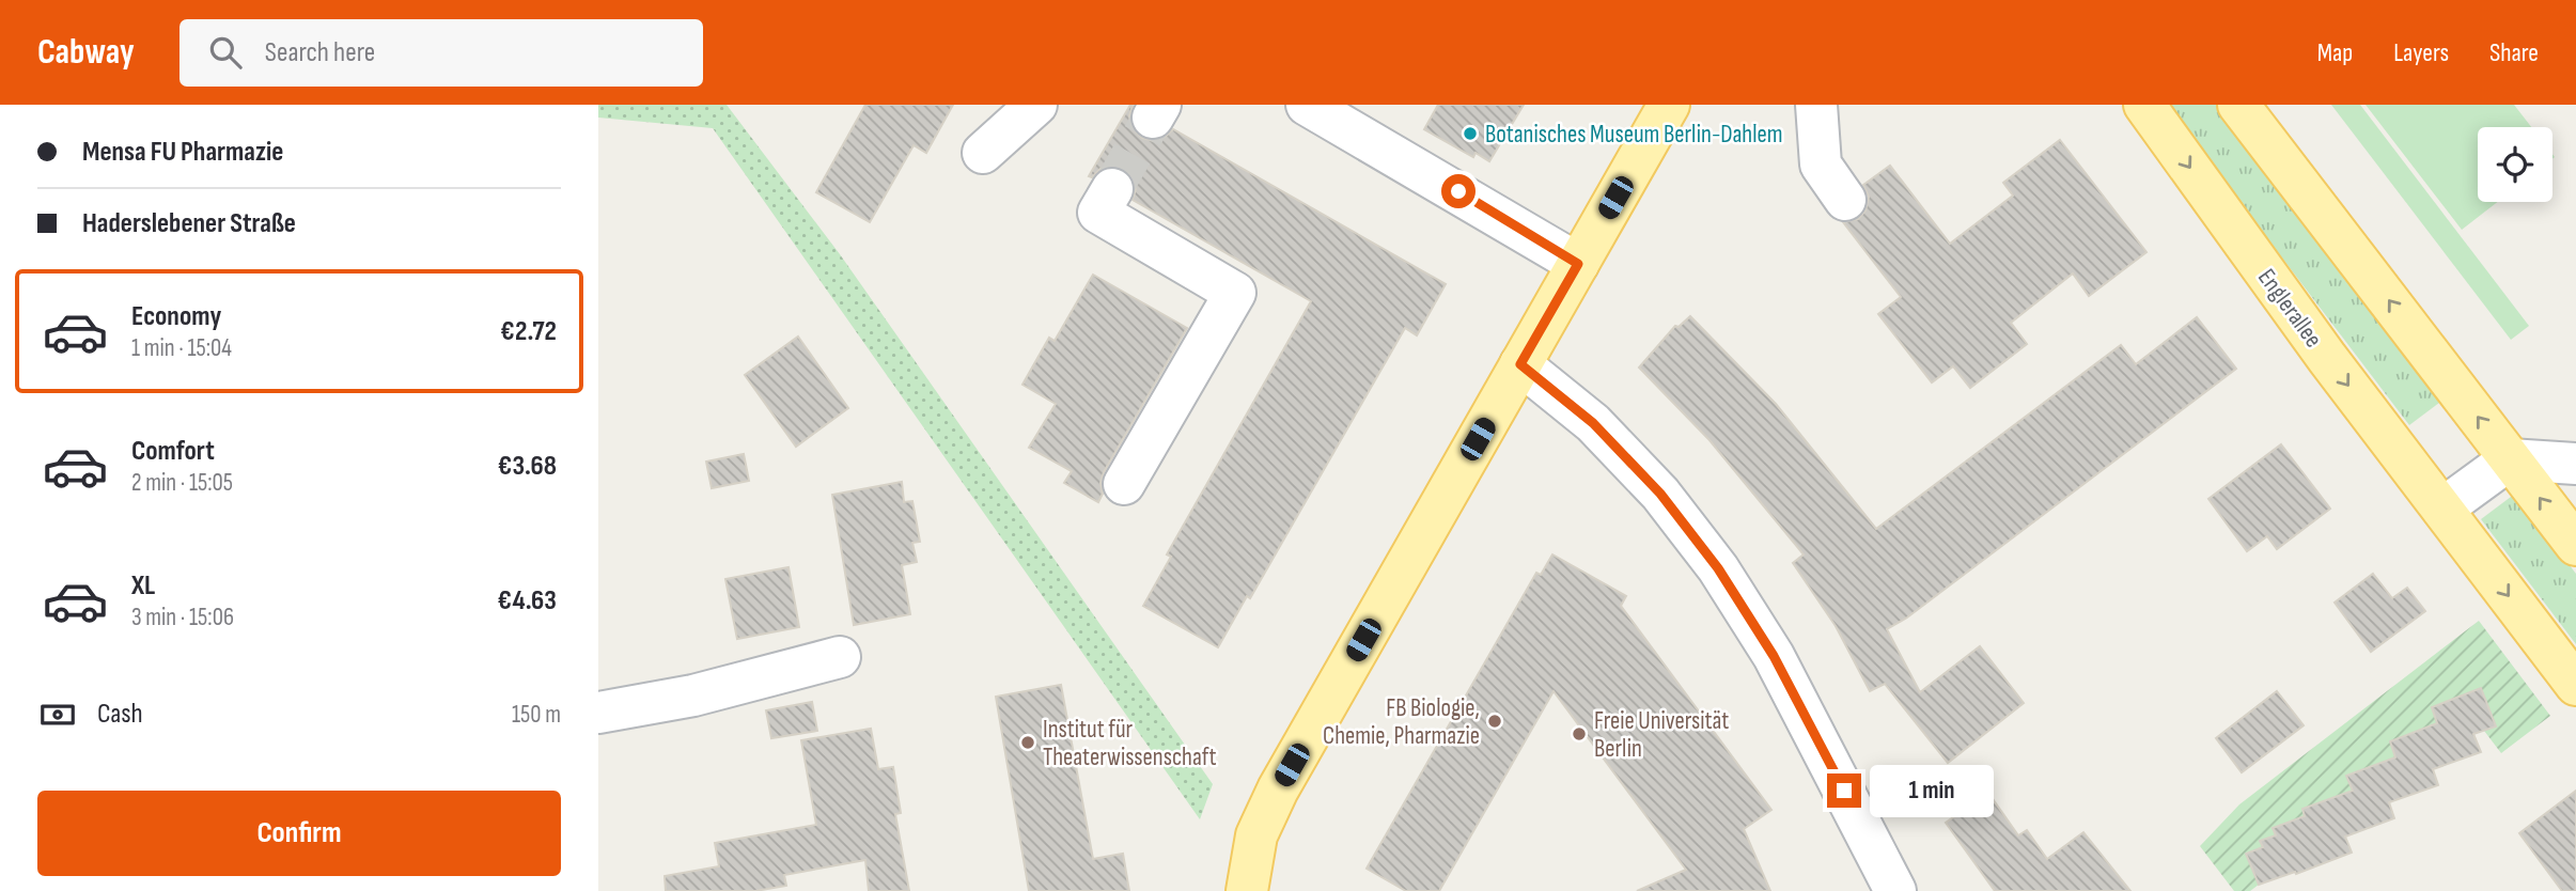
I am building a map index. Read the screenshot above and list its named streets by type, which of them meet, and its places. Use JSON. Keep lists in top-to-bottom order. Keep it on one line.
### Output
{"streets":{"main road":["Englerallee"]},"places":["Botanisches Museum Berlin-Dahlem","FB Biologie, Chemie, Pharmazie","Freie Universität Berlin","Institut für Theaterwissenschaft"],"page":{"header":"Cabway","search":"Search here","nav":["Map","Layers","Share"],"banner":["Mensa FU Pharmazie","Haderslebener Straße"],"list":[{"name":"Economy","note":"1 min · 15:04","value":"€2.72"},{"name":"Comfort","note":"2 min · 15:05","value":"€3.68"},{"name":"XL","note":"3 min · 15:06","value":"€4.63"}],"pay":["Cash","150 m"],"bubble":"1 min","buttons":"Confirm"}}
